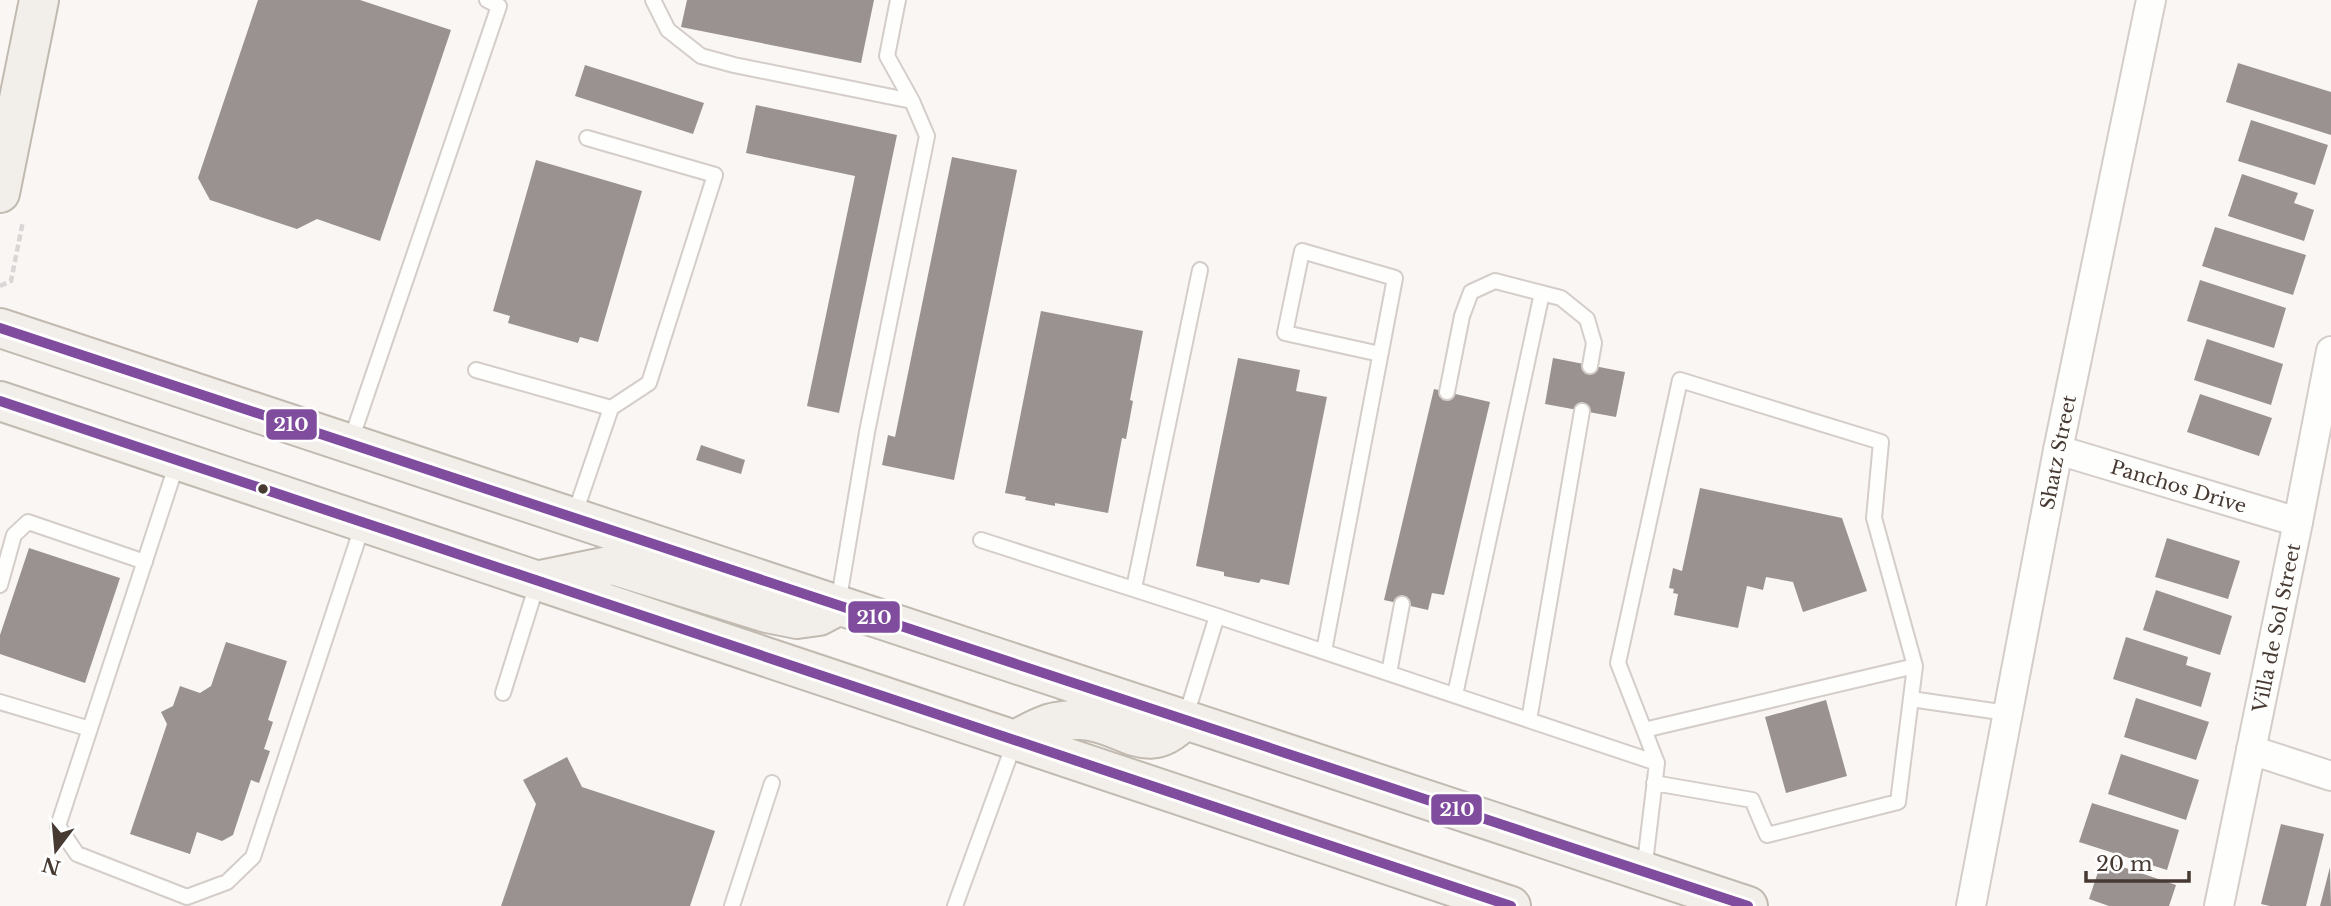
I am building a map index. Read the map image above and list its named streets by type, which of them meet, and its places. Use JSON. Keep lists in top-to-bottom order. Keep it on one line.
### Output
{"streets":{"street":["Shatz Street","Panchos Drive","Villa de Sol Street"]},"crossings":[["Shatz Street","Panchos Drive"],["Panchos Drive","Villa de Sol Street"]],"lines":["transit line 210"],"scale_bar":"20 m","north":"bottom"}
